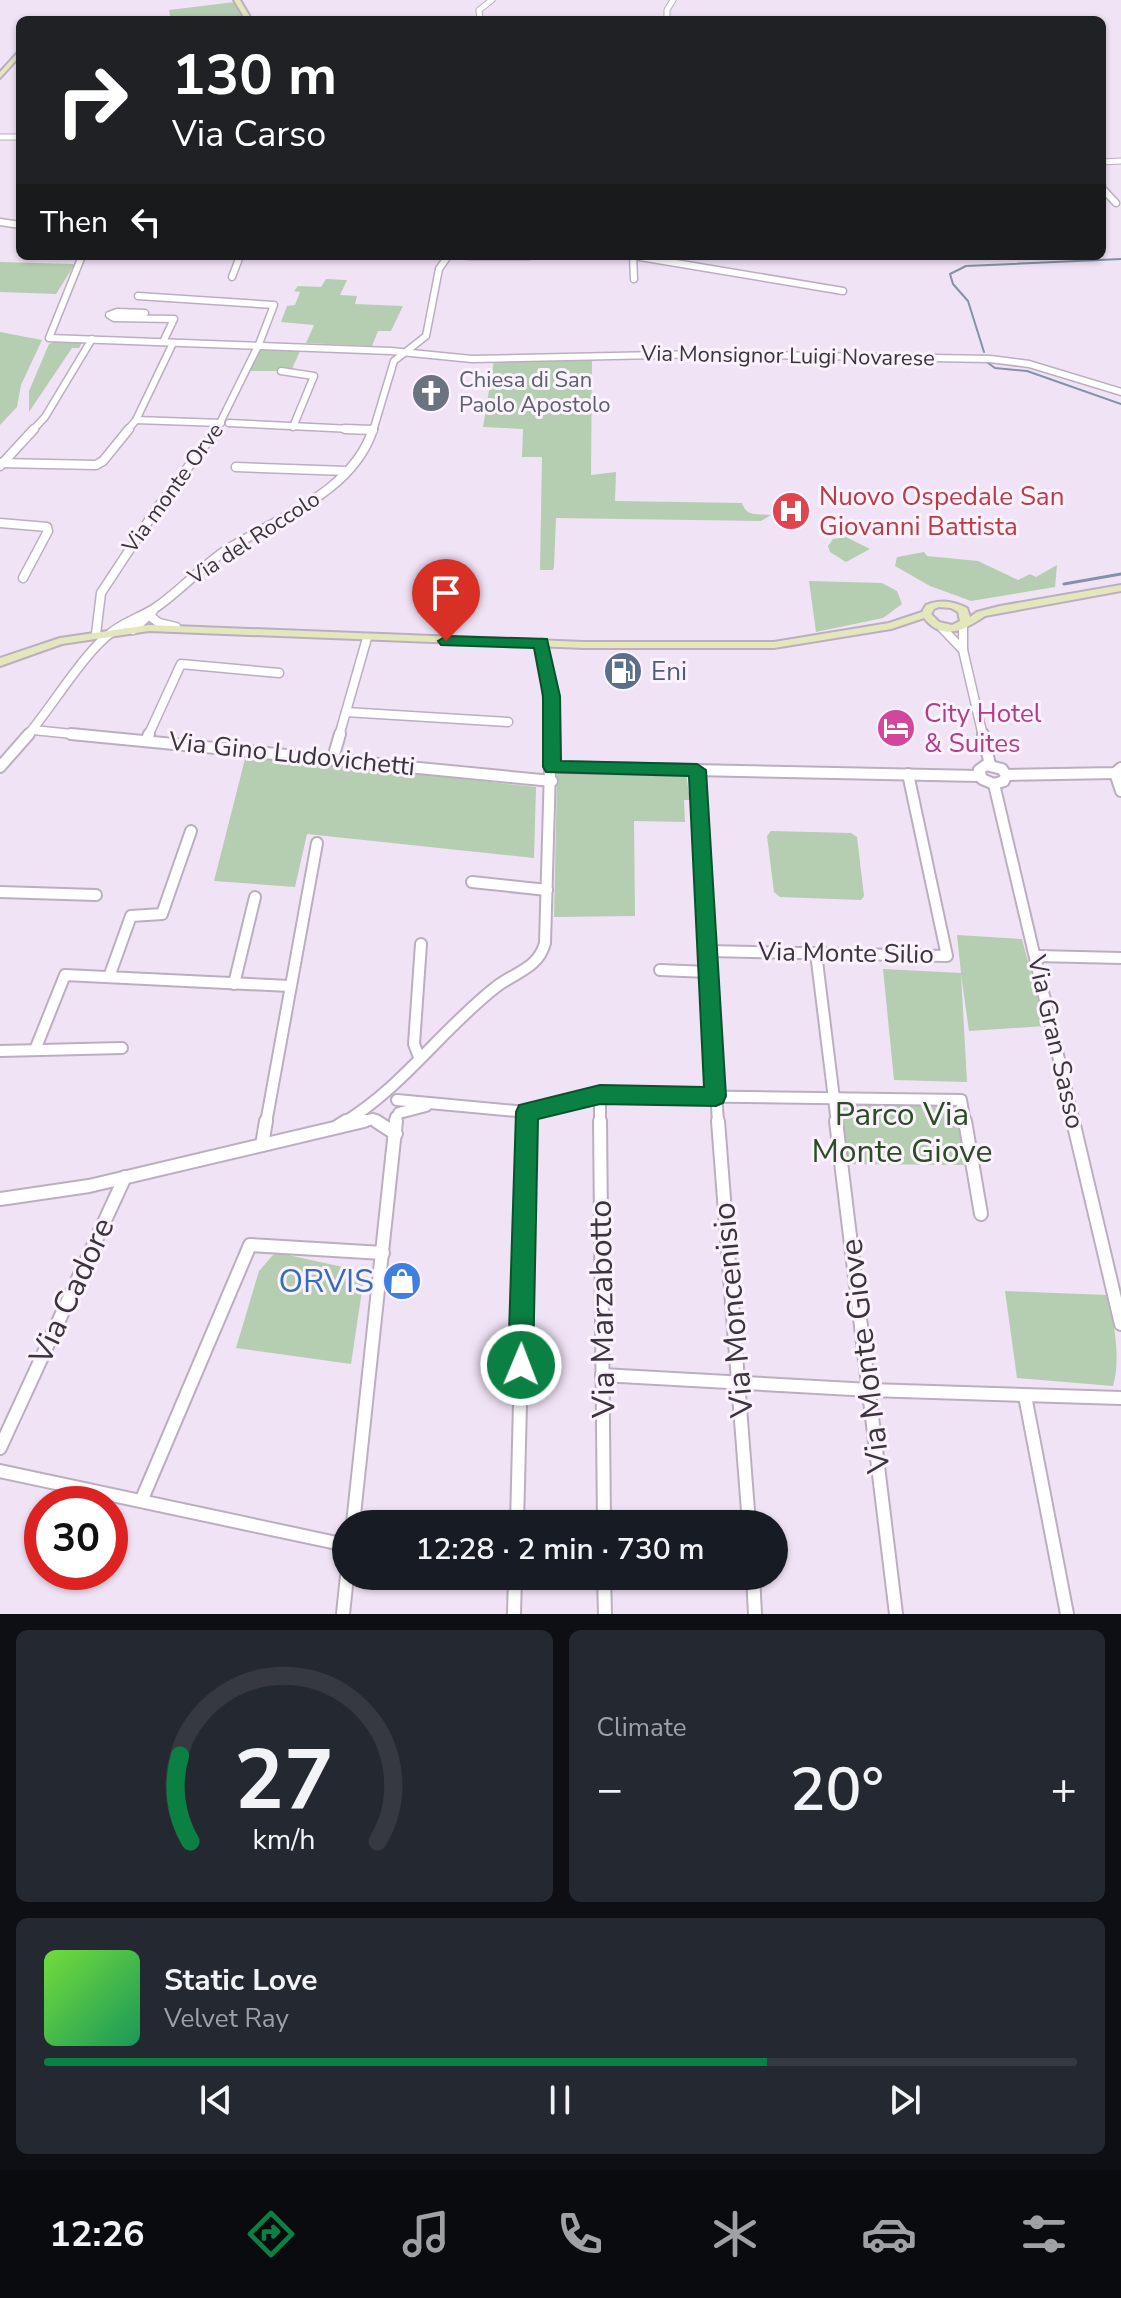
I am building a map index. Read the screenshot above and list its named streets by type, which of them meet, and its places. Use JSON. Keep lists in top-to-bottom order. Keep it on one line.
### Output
{"streets":{"street":["Via Monsignor Luigi Novarese","Via monte Orve","Via del Roccolo","Via Gino Ludovichetti","Via Monte Silio","Via Gran Sasso","Via Cadore","Via Marzabotto","Via Moncenisio","Via Monte Giove"]},"crossings":[["Via Monsignor Luigi Novarese","Via monte Orve"],["Via Monsignor Luigi Novarese","Via del Roccolo"],["Via Monte Silio","Via Moncenisio"],["Via Monte Silio","Via Monte Giove"]],"parks":["Parco Via Monte Giove"],"places":{"church":["Chiesa di San Paolo Apostolo"],"hospital":["Nuovo Ospedale San Giovanni Battista"],"fuel station":["Eni"],"hotel":["City Hotel & Suites"],"shop":["ORVIS"]},"page":{"turn":["130 m","Via Carso"],"then":"Then","limit":"30","trip":"12:28 · 2 min · 730 m","tile":"Climate","heat":["−","20°","+"],"song":["Static Love","Velvet Ray"],"tabs":"12:26","gauge":["27","km/h"]}}
